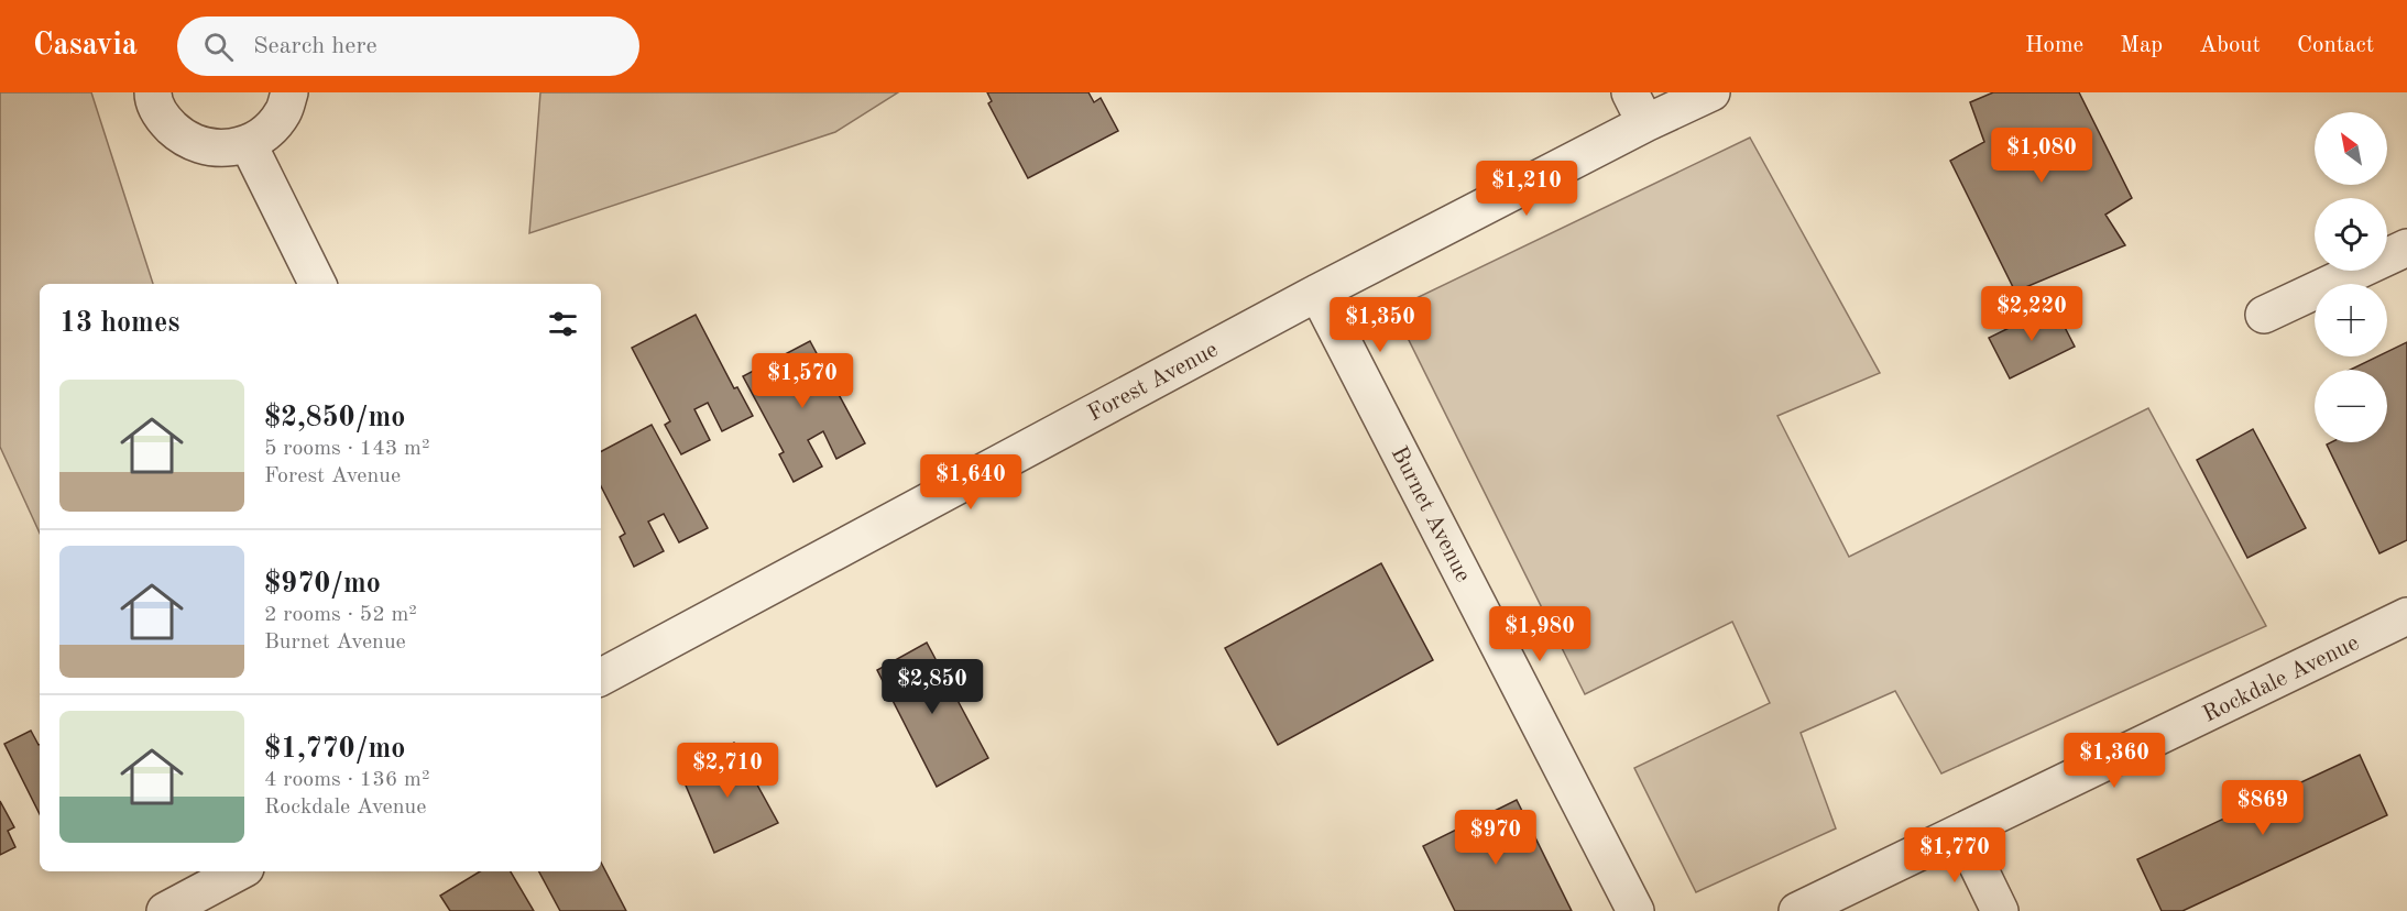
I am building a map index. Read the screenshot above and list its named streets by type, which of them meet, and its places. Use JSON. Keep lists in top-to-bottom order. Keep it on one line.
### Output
{"streets":{"street":["Forest Avenue","Burnet Avenue","Rockdale Avenue"]},"crossings":[["Forest Avenue","Burnet Avenue"]],"north":"top left","page":{"header":"Casavia","search":"Search here","nav":["Home","Map","About","Contact"],"map_buttons":["+","−"],"price":["$1,080","$1,210","$2,220","$1,350","$1,570","$1,640","$1,980","$2,850","$1,360","$2,710","$869","$970","$1,770"],"heading":"13 homes","list":[{"name":"$2,850/mo","note":"5 rooms · 143 m² · Forest Avenue"},{"name":"$970/mo","note":"2 rooms · 52 m² · Burnet Avenue"},{"name":"$1,770/mo","note":"4 rooms · 136 m² · Rockdale Avenue"}]}}
